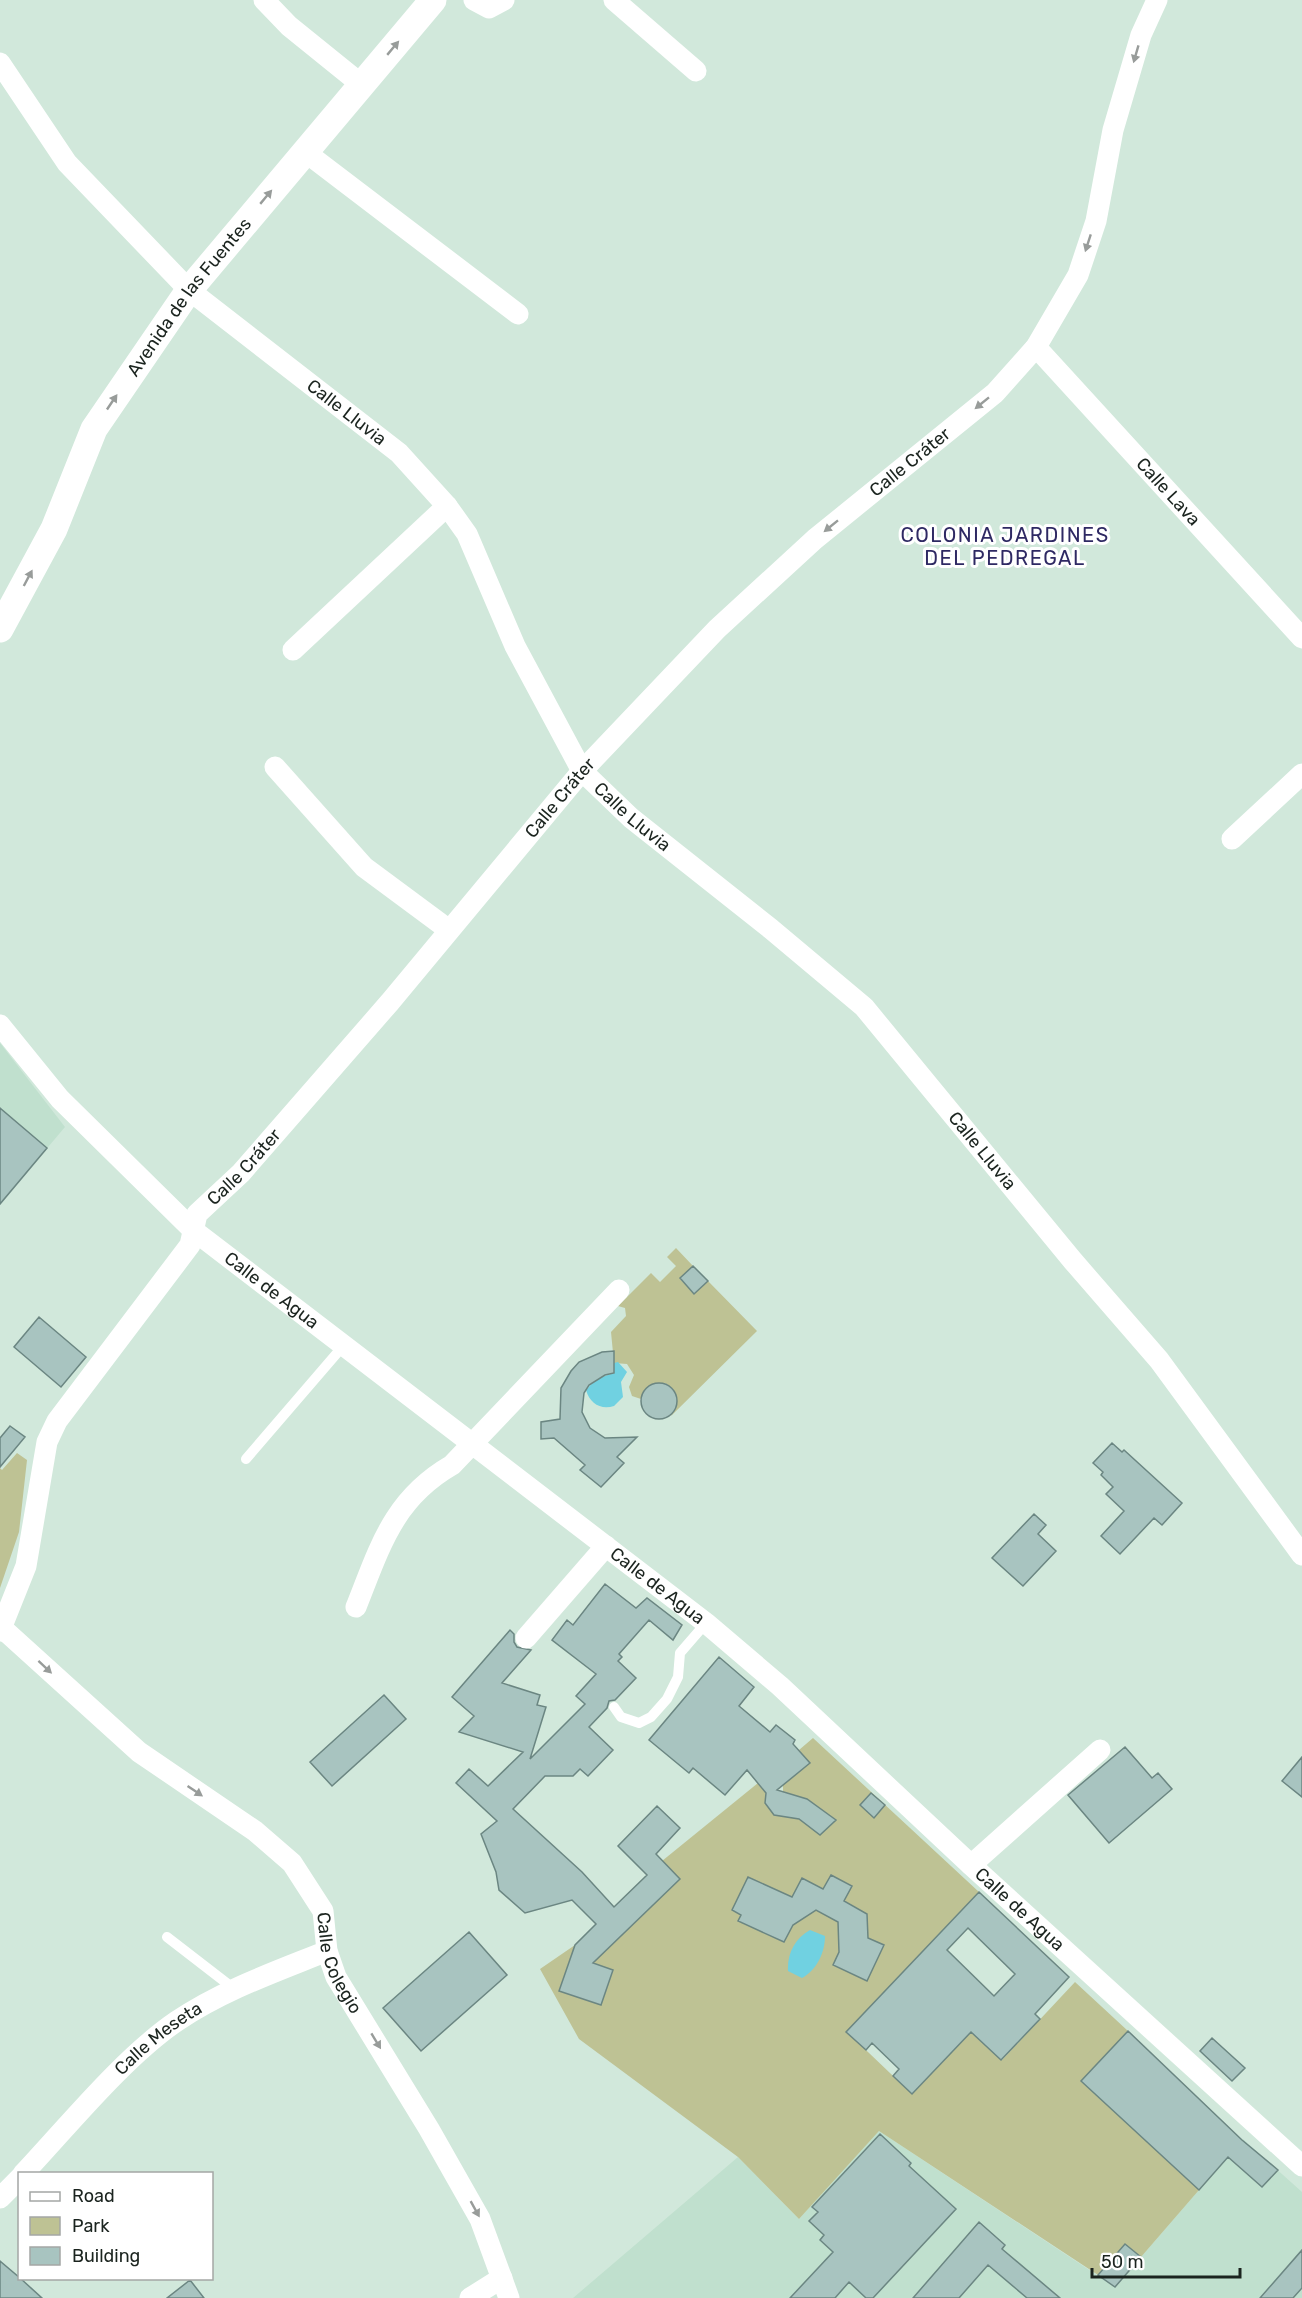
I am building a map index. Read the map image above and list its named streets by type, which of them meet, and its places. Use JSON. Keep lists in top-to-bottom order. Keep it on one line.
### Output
{"streets":{"street":["Avenida de las Fuentes","Calle Lluvia","Calle Cráter","Calle Lava","Calle de Agua","Calle Colegio","Calle Meseta"]},"crossings":[["Avenida de las Fuentes","Calle Lluvia"],["Calle Lluvia","Calle Cráter"],["Calle Cráter","Calle Lava"],["Calle Cráter","Calle de Agua"],["Calle Cráter","Calle Colegio"],["Calle Colegio","Calle Meseta"]],"one_way":["Avenida de las Fuentes","Calle Cráter","Calle Colegio"],"districts":["COLONIA JARDINES DEL PEDREGAL"],"legend":["Road","Park","Building"],"scale_bar":"50 m"}
